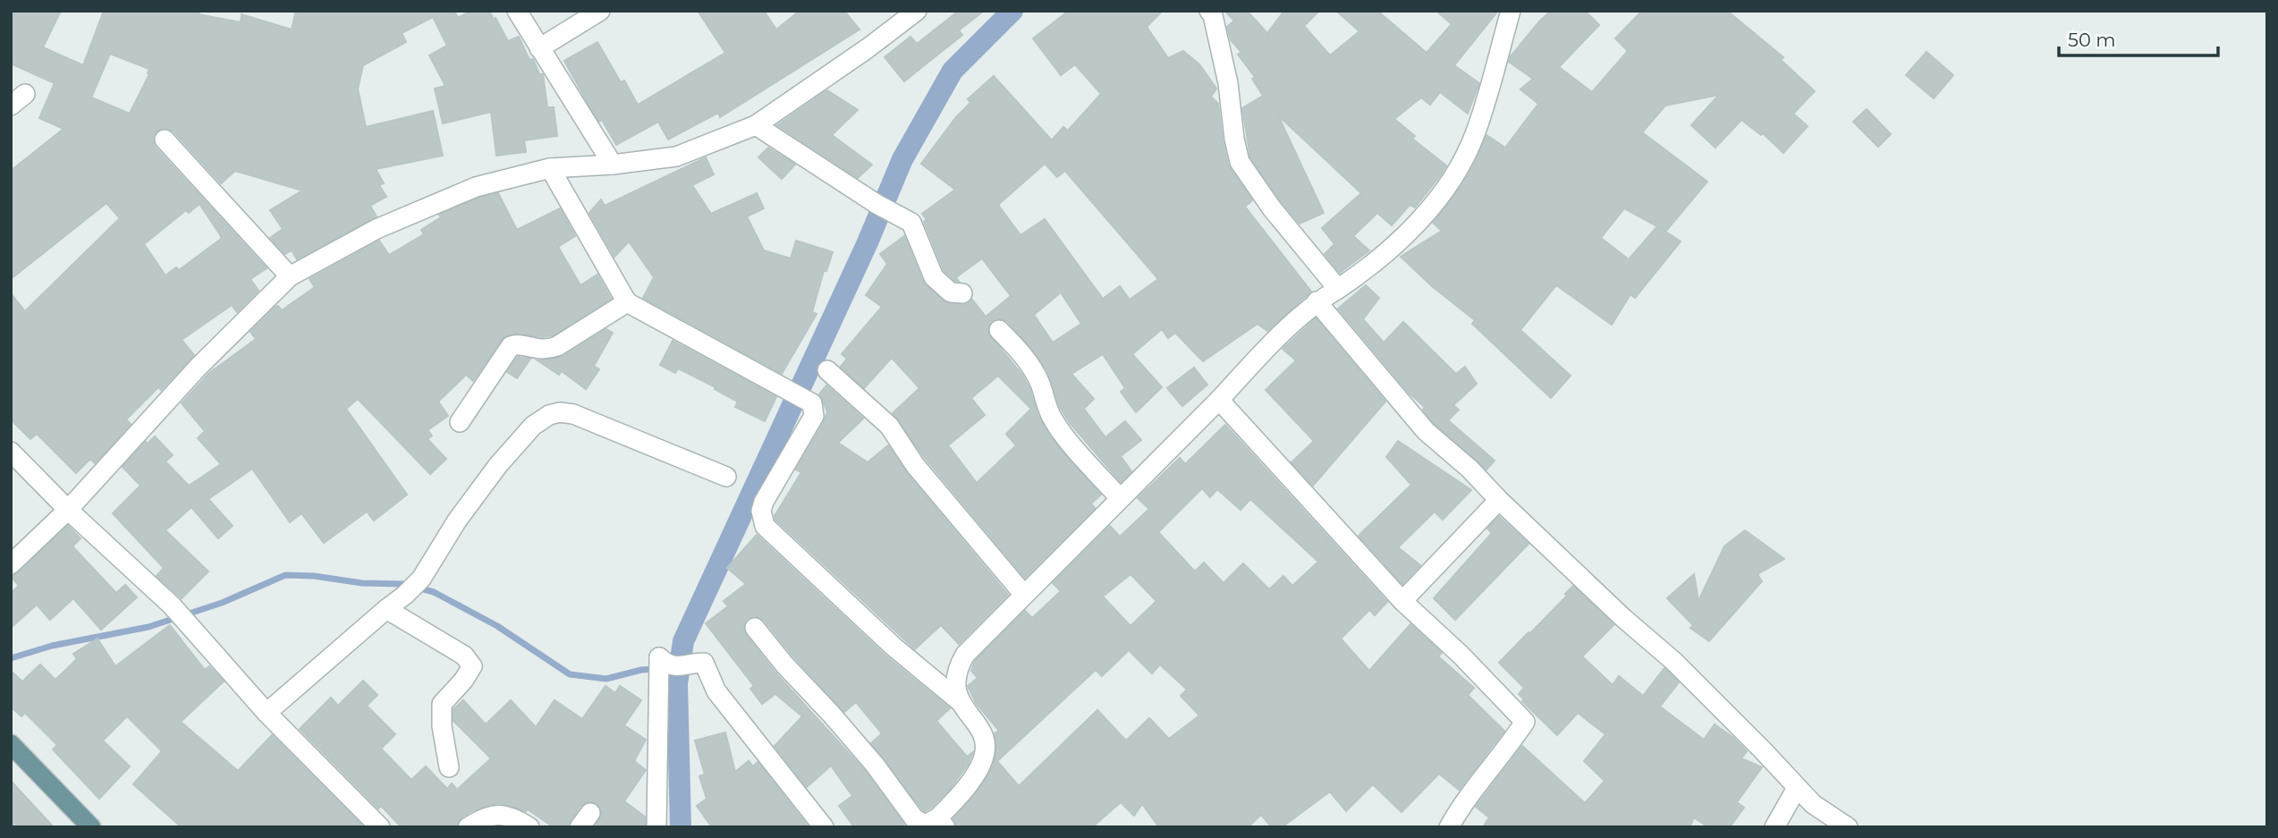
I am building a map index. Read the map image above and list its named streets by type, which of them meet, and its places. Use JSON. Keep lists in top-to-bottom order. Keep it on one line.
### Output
{"scale_bar":"50 m"}
